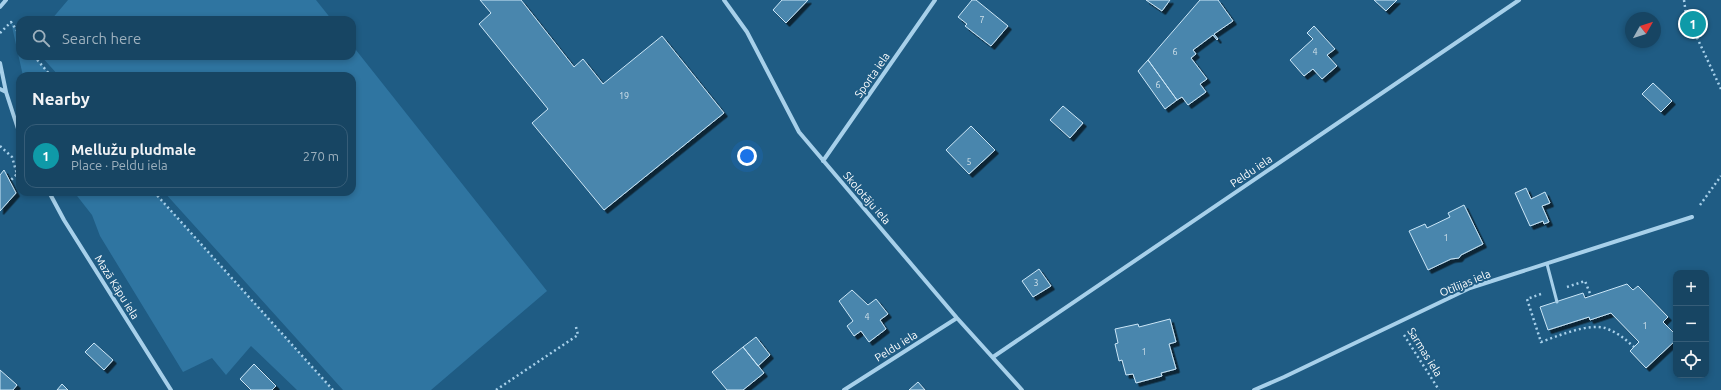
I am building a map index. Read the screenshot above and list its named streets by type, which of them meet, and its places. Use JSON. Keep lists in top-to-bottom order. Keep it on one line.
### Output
{"streets":{"street":["Sporta iela","Peldu iela","Skolotāju iela","Otīlijas iela","Mazā Kāpu iela"],"path":["Sarmas iela"]},"crossings":[["Sporta iela","Skolotāju iela"],["Peldu iela","Skolotāju iela"],["Otīlijas iela","Sarmas iela"]],"house_numbers":["7","6","4","6","19","5","1","3","4","1","1"],"north":"top right","page":{"pins":"1","search":"Search here","heading":"Nearby","list":[{"mark":"1","name":"Mellužu pludmale","note":"Place · Peldu iela","value":"270 m"}],"map_buttons":["+","−"]}}
